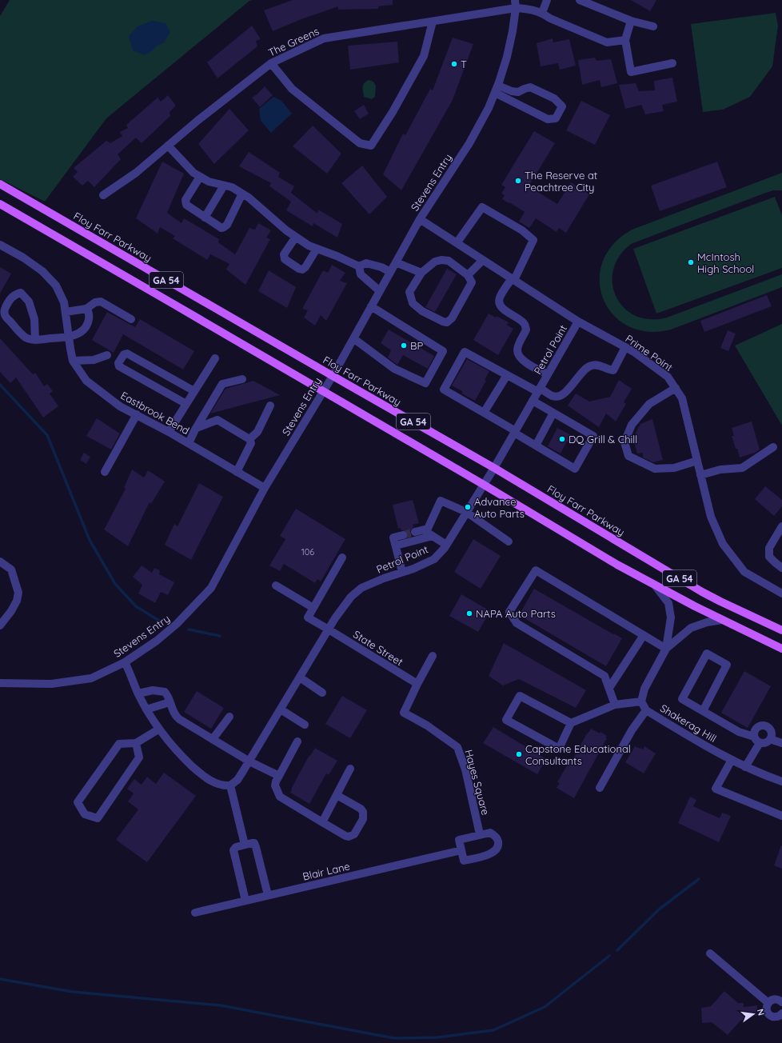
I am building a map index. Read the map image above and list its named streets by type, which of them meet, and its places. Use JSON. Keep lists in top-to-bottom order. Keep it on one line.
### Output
{"streets":{"main road":["Floy Farr Parkway","GA 54"],"street":["The Greens","Stevens Entry","Petrol Point","Prime Point","Eastbrook Bend","State Street","Shakerag Hill","Hayes Square","Blair Lane"]},"crossings":[["The Greens","Stevens Entry"],["Stevens Entry","Floy Farr Parkway"],["Stevens Entry","GA 54"],["Stevens Entry","Prime Point"],["Stevens Entry","Eastbrook Bend"],["Floy Farr Parkway","Petrol Point"],["GA 54","Petrol Point"],["Petrol Point","Prime Point"],["Petrol Point","State Street"],["State Street","Hayes Square"]],"places":["T","The Reserve at Peachtree City","McIntosh High School","BP","DQ Grill & Chill","Advance Auto Parts","NAPA Auto Parts","Capstone Educational Consultants"],"house_numbers":["106"],"north":"right"}
